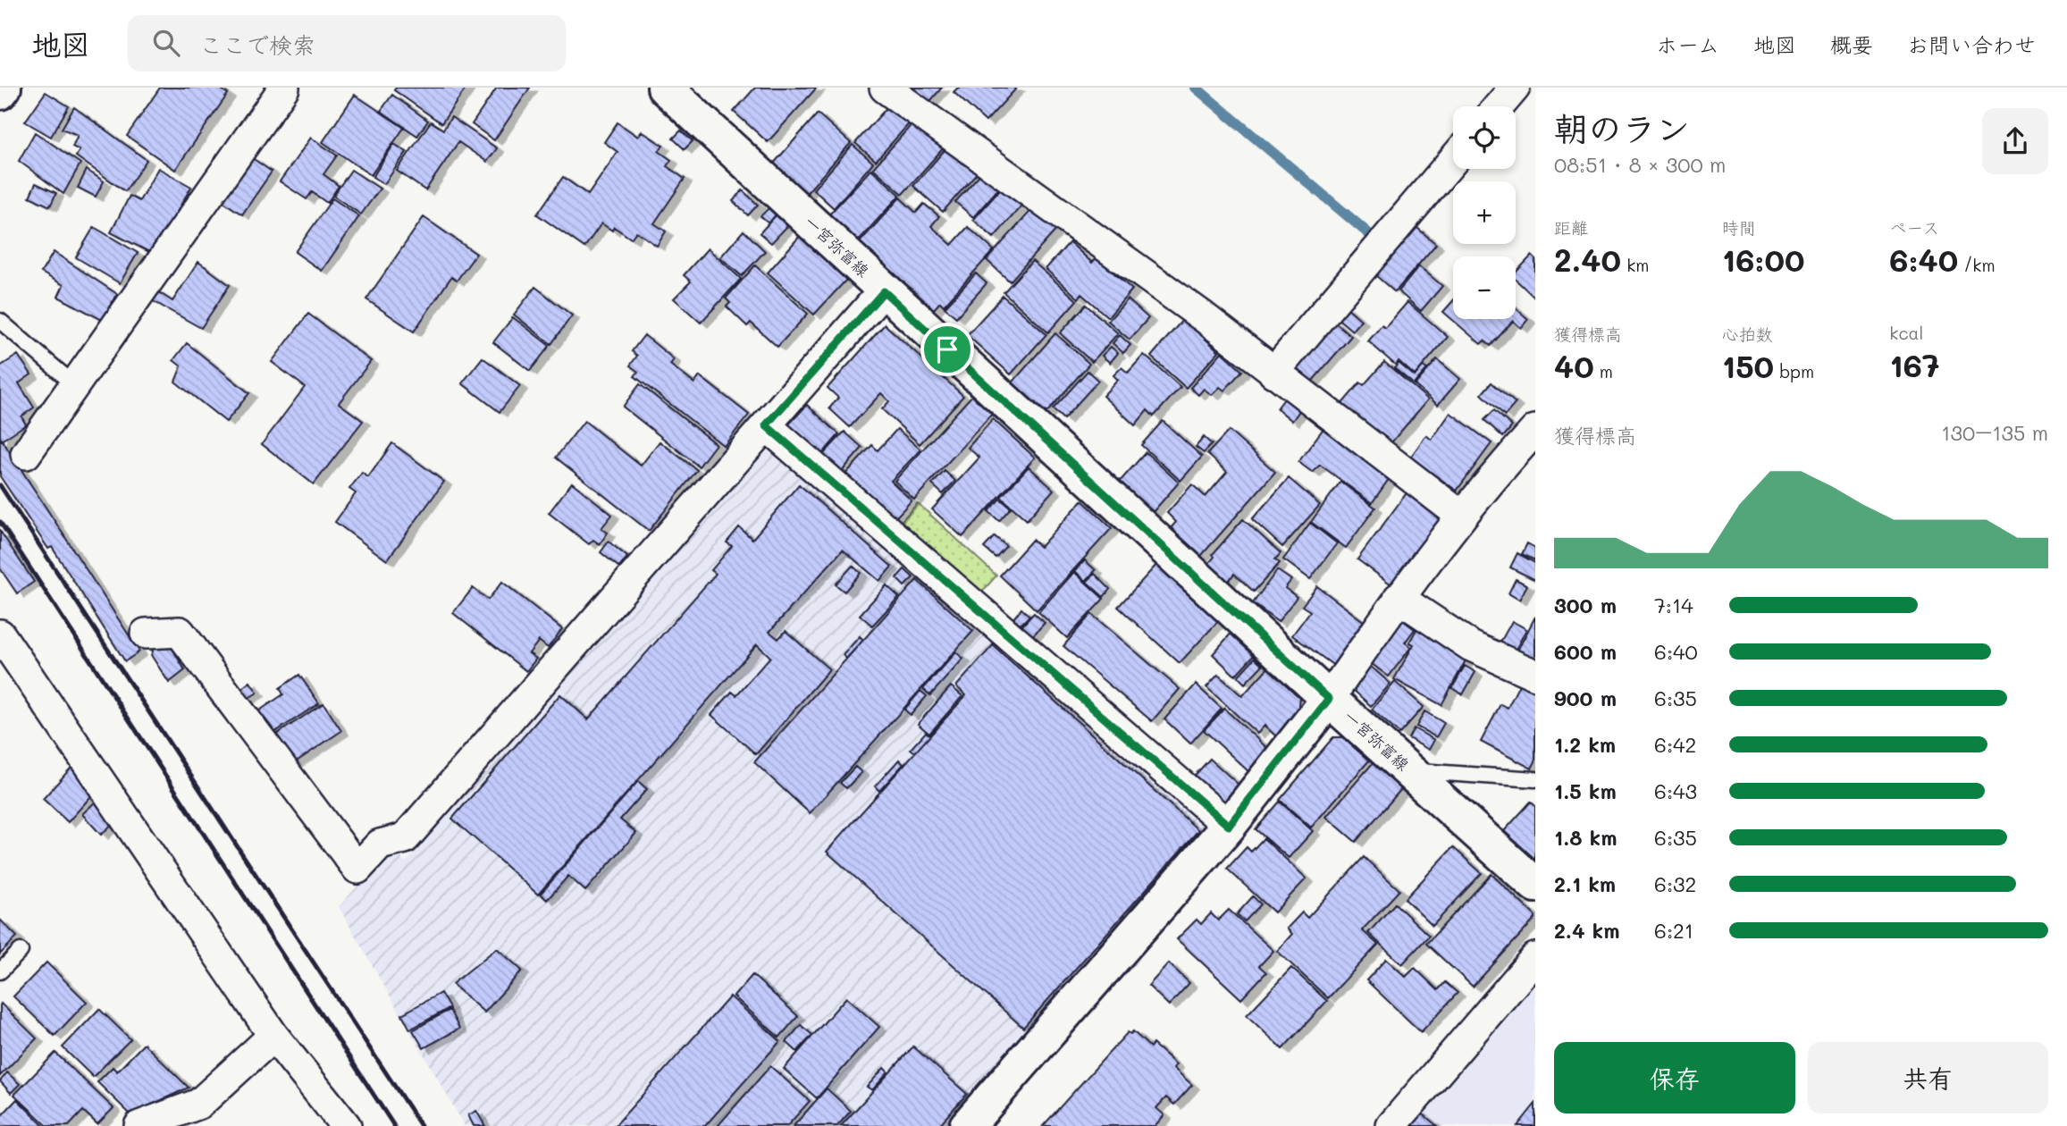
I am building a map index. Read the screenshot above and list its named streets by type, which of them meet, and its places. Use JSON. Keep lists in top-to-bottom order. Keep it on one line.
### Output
{"streets":{"main road":["一宮弥富線"]},"page":{"header":"地図","search":"ここで検索","nav":["ホーム","地図","概要","お問い合わせ"],"heading":["朝のラン","08:51 · 8 × 300 m"],"map_buttons":["+","−"],"stats":[["距離","2.40 km"],["時間","16:00"],["ペース","6:40 /km"],["獲得標高","40 m"],["心拍数","150 bpm"],["kcal","167"]],"chart":["獲得標高","130–135 m"],"list":[{"name":"300 m","note":"7:14"},{"name":"600 m","note":"6:40"},{"name":"900 m","note":"6:35"},{"name":"1.2 km","note":"6:42"},{"name":"1.5 km","note":"6:43"},{"name":"1.8 km","note":"6:35"},{"name":"2.1 km","note":"6:32"},{"name":"2.4 km","note":"6:21"}],"buttons":["保存","共有"]}}
